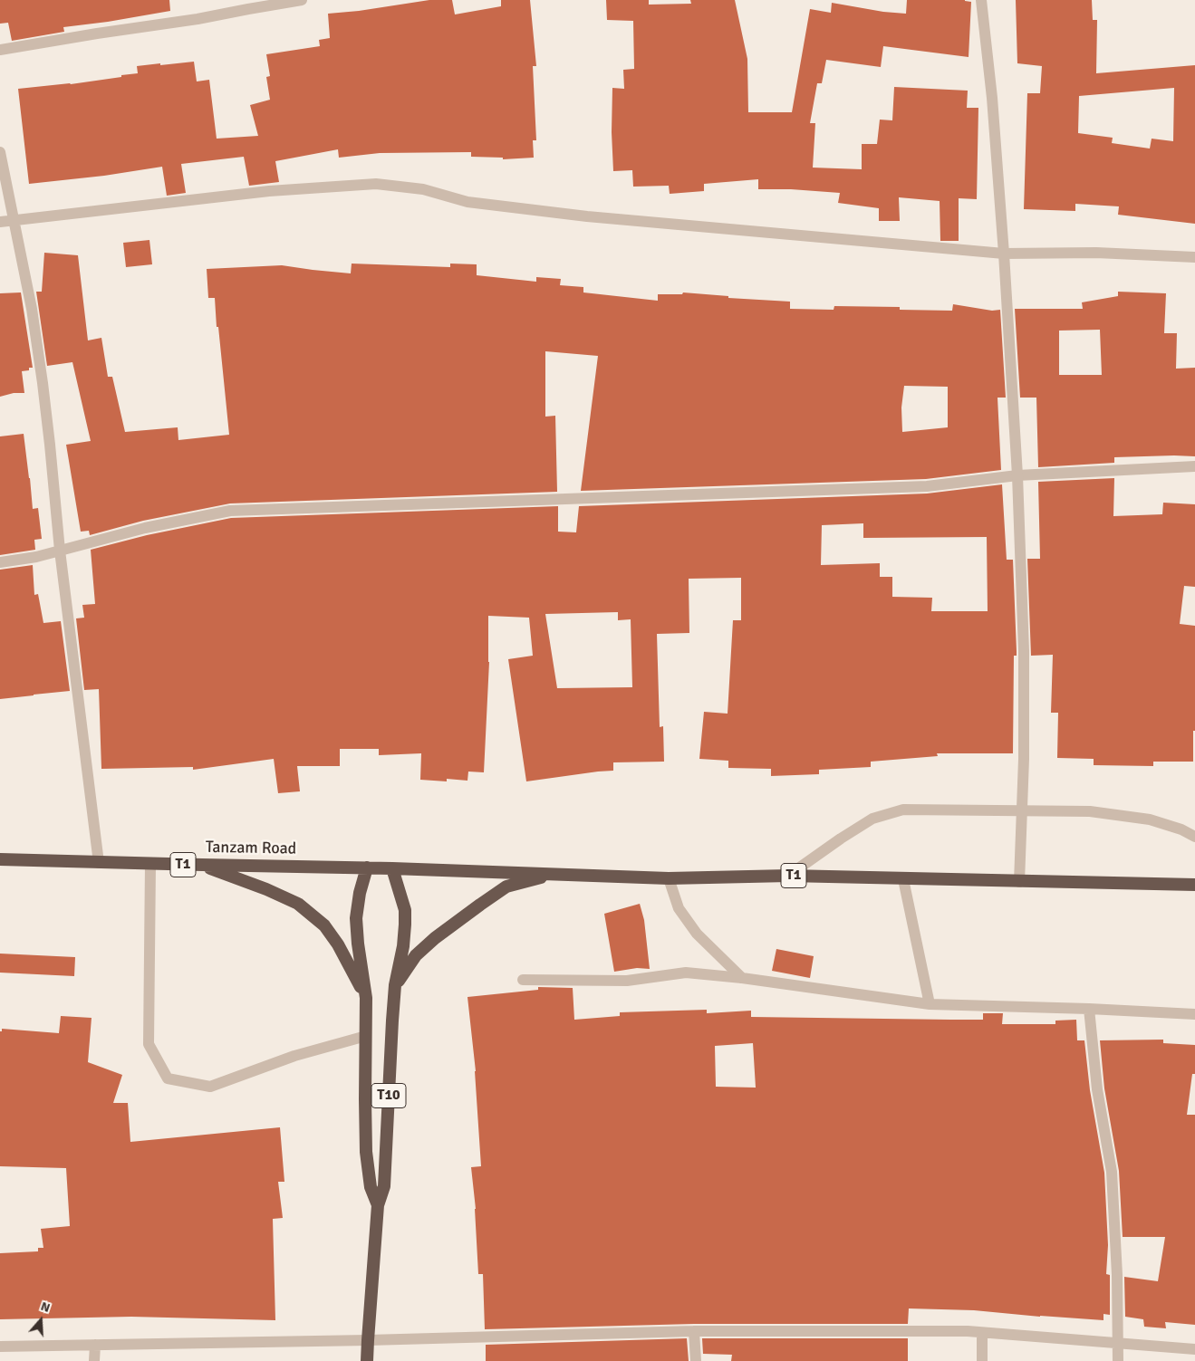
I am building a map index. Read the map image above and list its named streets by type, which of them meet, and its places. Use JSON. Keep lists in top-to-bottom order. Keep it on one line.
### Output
{"streets":{"highway":["Tanzam Road","T1","T10"]},"crossings":[["Tanzam Road","T1"],["Tanzam Road","T10"],["T1","T10"]],"north":"top"}
